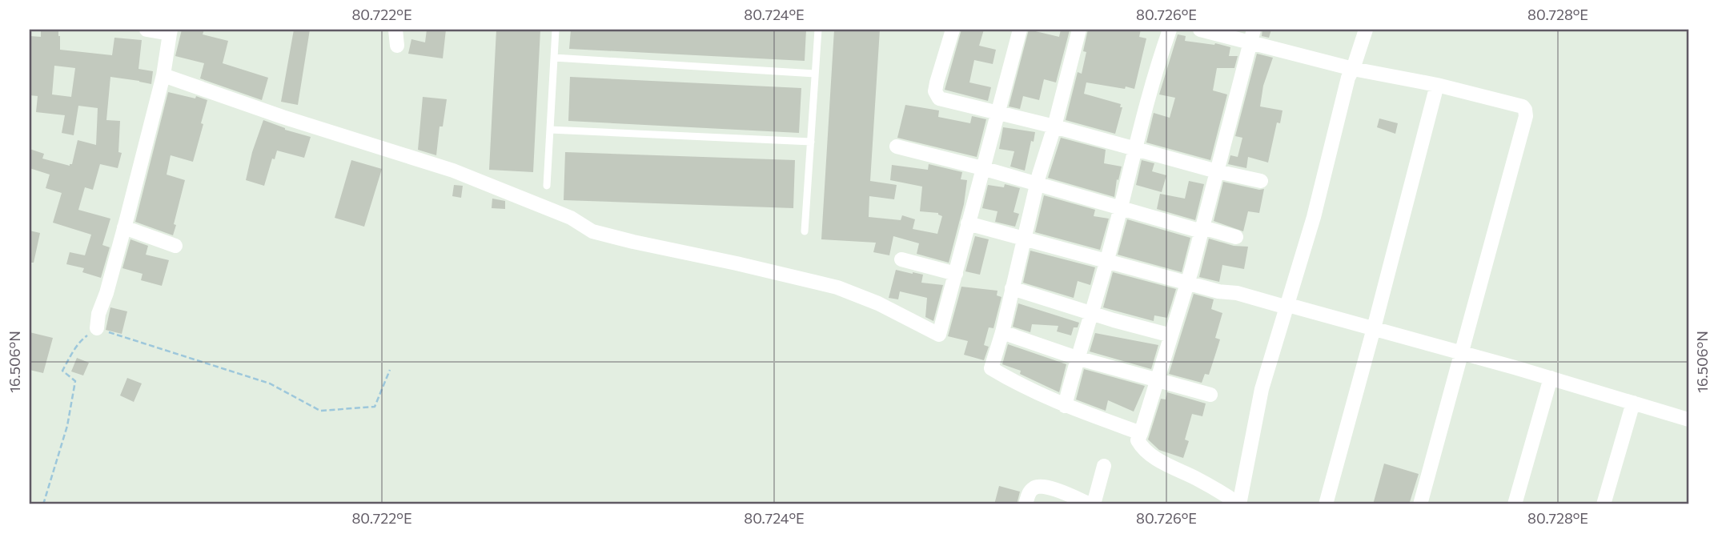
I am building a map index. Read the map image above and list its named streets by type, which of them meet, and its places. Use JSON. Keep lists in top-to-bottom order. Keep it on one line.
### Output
{"coordinates":["80.722°E","80.724°E","80.726°E","80.728°E","16.506°N"]}
